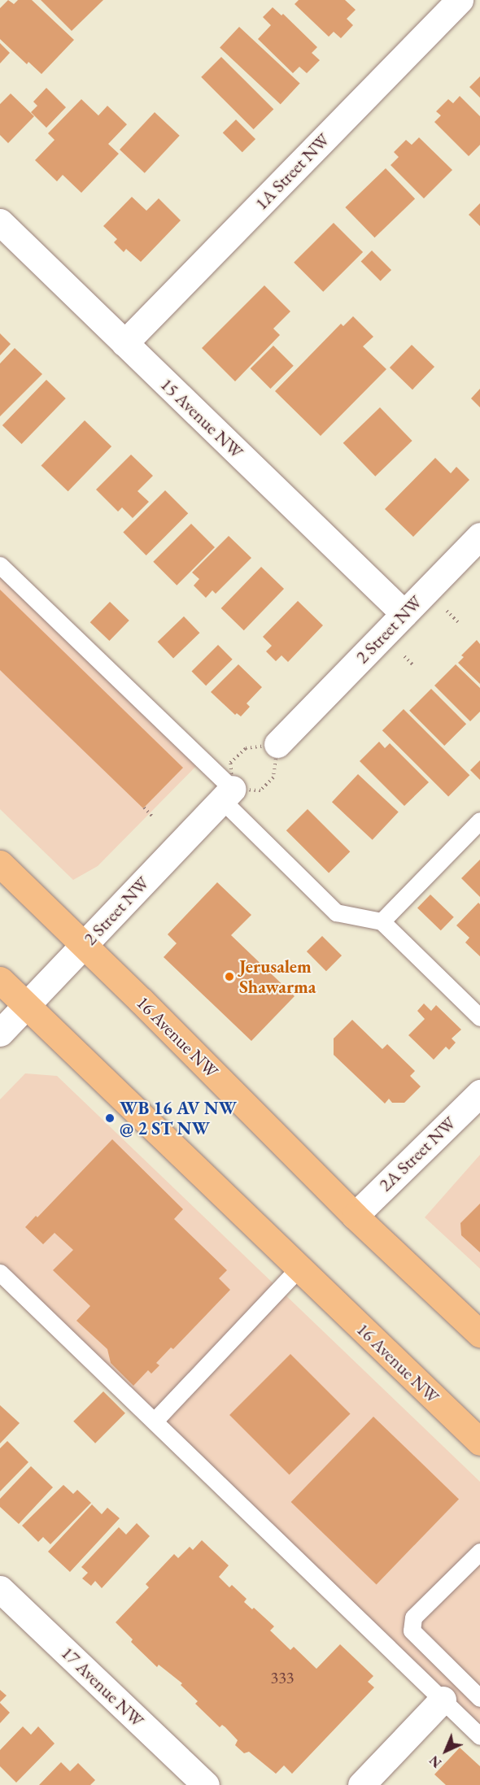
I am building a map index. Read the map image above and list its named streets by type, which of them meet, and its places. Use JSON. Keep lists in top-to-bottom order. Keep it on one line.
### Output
{"streets":{"highway":["16 Avenue NW"],"street":["1A Street NW","15 Avenue NW","2 Street NW","2A Street NW","17 Avenue NW"]},"crossings":[["1A Street NW","15 Avenue NW"],["15 Avenue NW","2 Street NW"],["2 Street NW","16 Avenue NW"],["16 Avenue NW","2A Street NW"]],"places":["Jerusalem Shawarma","WB 16 AV NW @ 2 ST NW"],"house_numbers":["333"],"north":"bottom left"}
